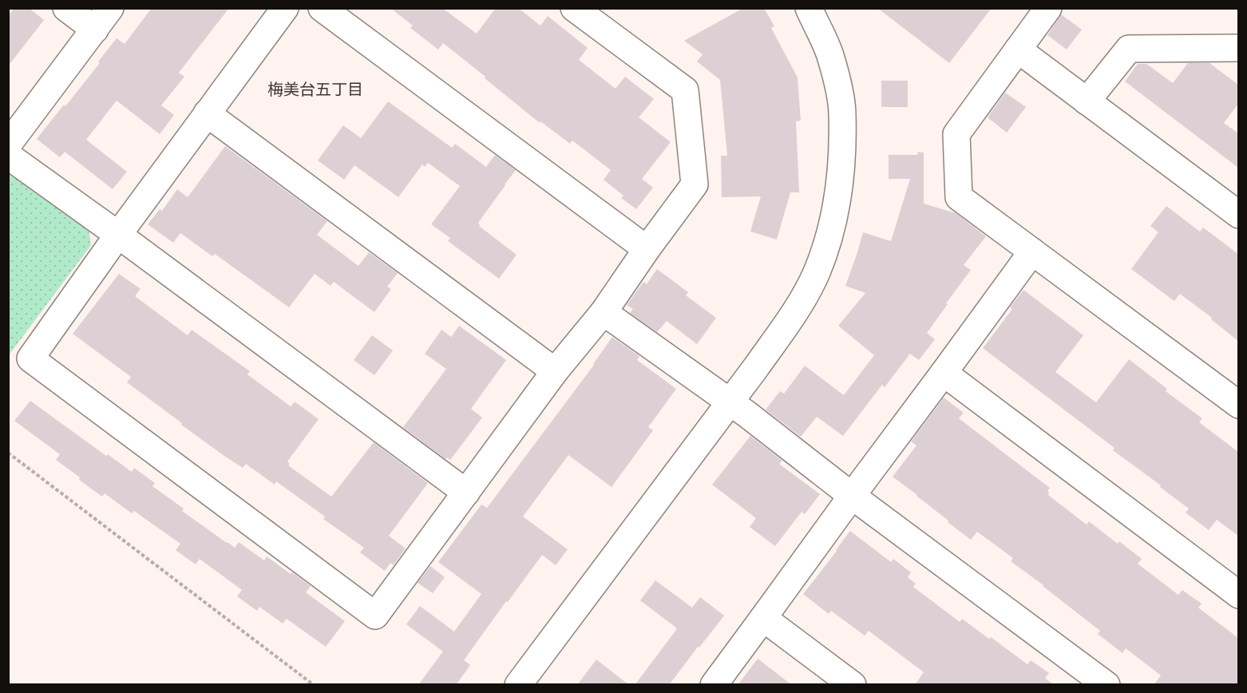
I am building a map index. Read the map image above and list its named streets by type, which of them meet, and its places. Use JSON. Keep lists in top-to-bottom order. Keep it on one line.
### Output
{"districts":["梅美台五丁目"]}
